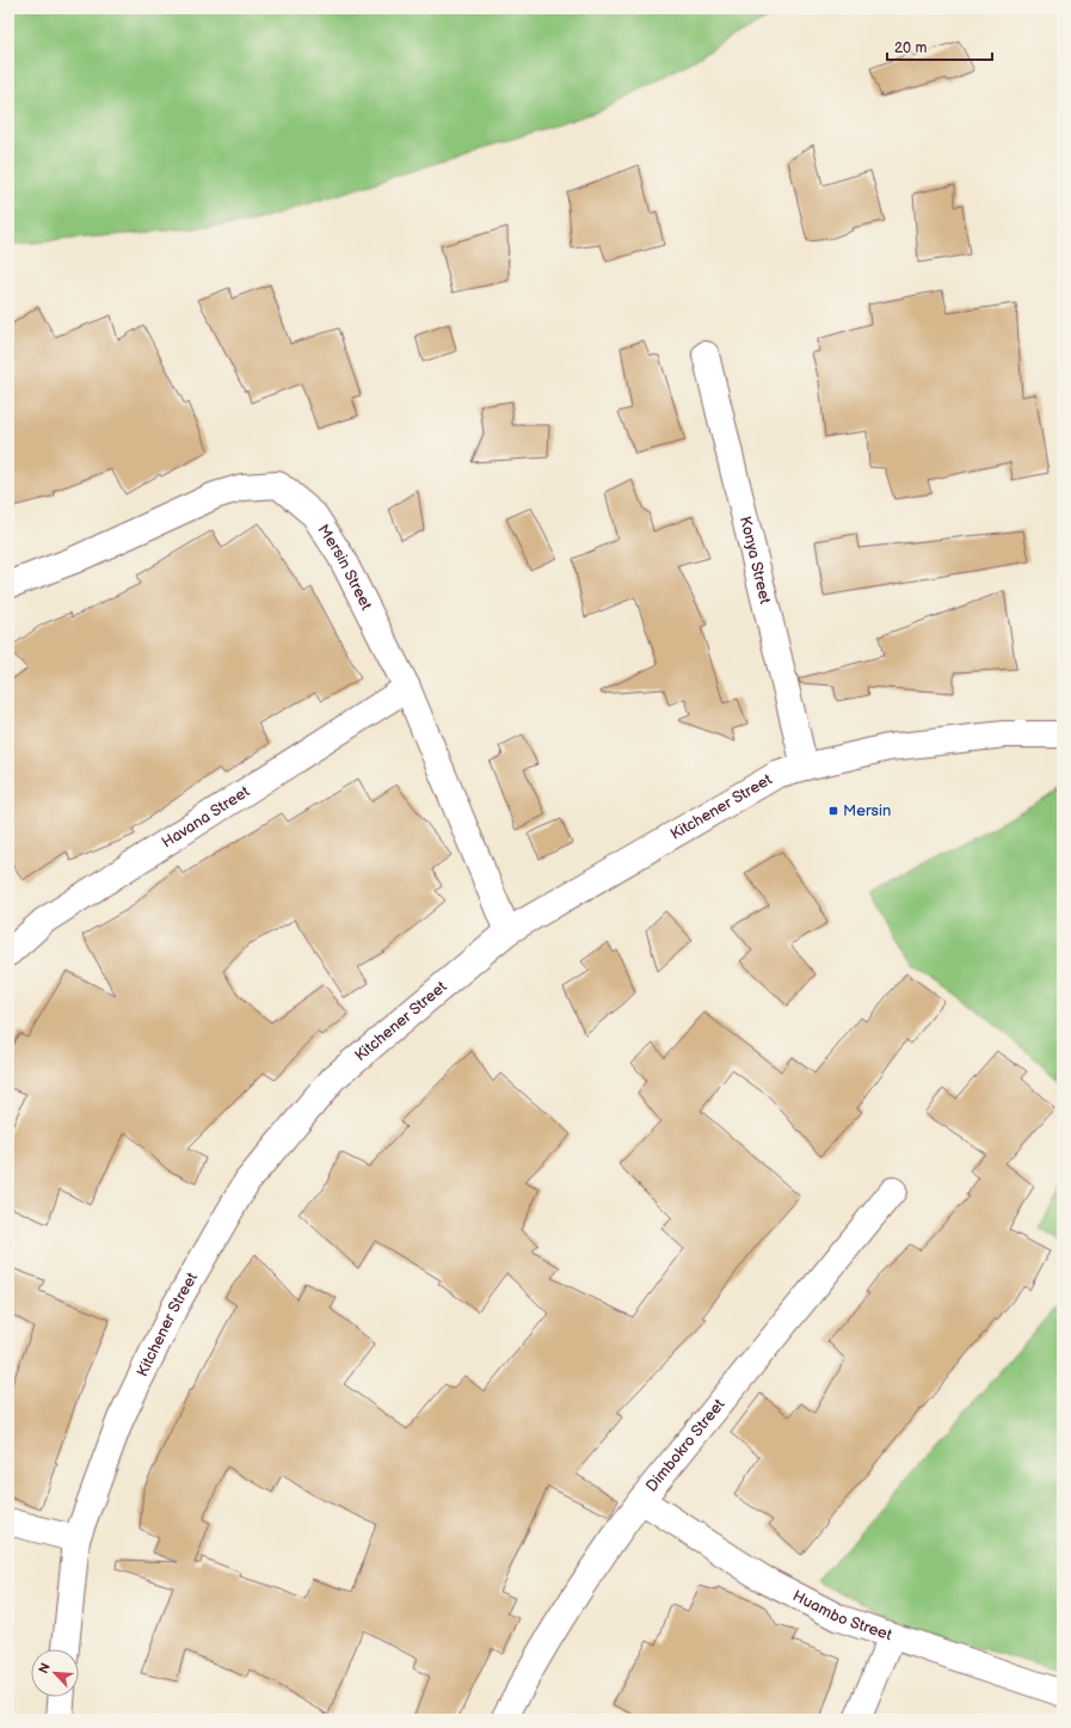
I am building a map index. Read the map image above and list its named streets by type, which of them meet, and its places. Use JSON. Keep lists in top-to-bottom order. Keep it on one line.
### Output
{"streets":{"street":["Konya Street","Mersin Street","Kitchener Street","Havana Street","Dimbokro Street","Huambo Street"]},"crossings":[["Konya Street","Kitchener Street"],["Mersin Street","Kitchener Street"],["Mersin Street","Havana Street"],["Dimbokro Street","Huambo Street"]],"places":{"transit":["Mersin"]},"scale_bar":"20 m","north":"top left"}
